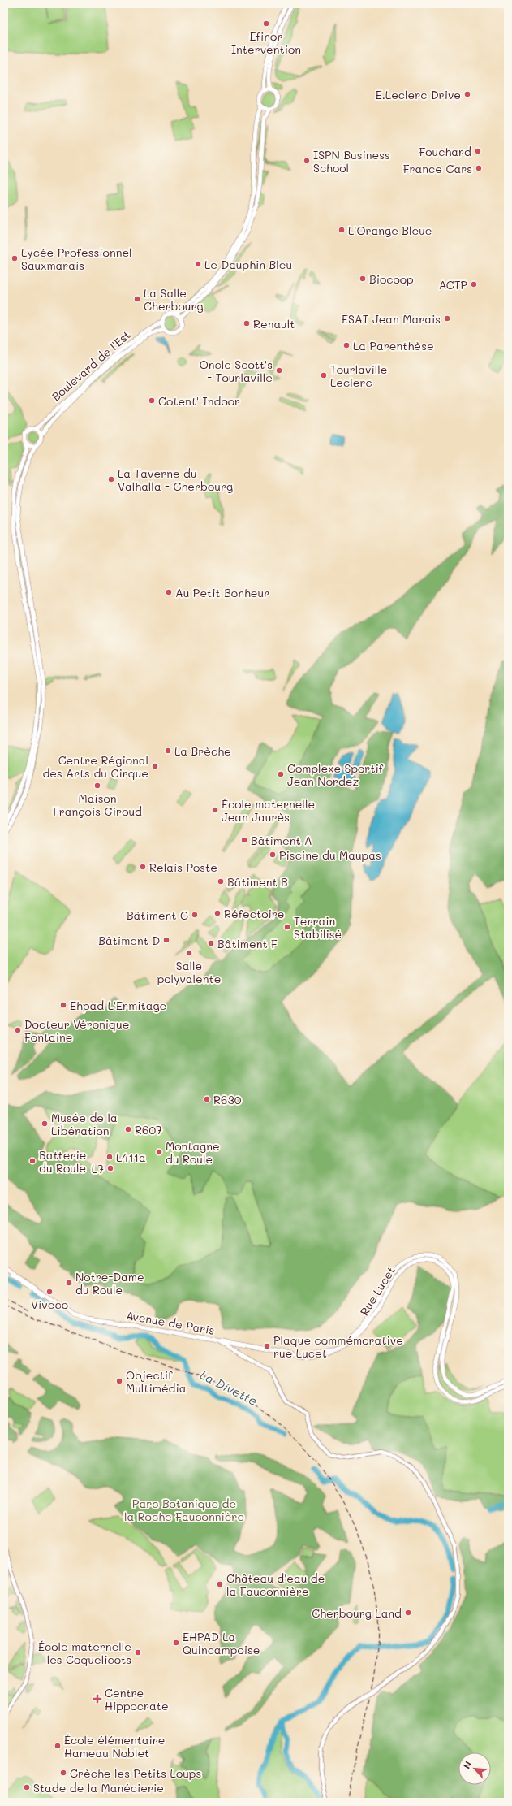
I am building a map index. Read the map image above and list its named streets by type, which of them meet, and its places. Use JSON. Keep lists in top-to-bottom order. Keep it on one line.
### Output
{"streets":{"main road":["Boulevard de l'Est","Rue Lucet","Avenue de Paris"]},"crossings":[["Rue Lucet","Avenue de Paris"]],"water":["La Divette"],"parks":["Parc Botanique de la Roche Fauconnière"],"places":{"other":["Efinor Intervention","E.Leclerc Drive","Fouchard","ISPN Business School","France Cars","L'Orange Bleue","Lycée Professionnel Sauxmarais","Le Dauphin Bleu","Biocoop","ACTP","La Salle Cherbourg","ESAT Jean Marais","Renault","La Parenthèse","Oncle Scott's - Tourlaville","Tourlaville Leclerc","Cotent' Indoor","La Taverne du Valhalla - Cherbourg","Au Petit Bonheur","La Brèche","Centre Régional des Arts du Cirque","Complexe Sportif Jean Nordez","Maison François Giroud","École maternelle Jean Jaurès","Bâtiment A","Piscine du Maupas","Relais Poste","Bâtiment B","Réfectoire","Bâtiment C","Terrain Stabilisé","Bâtiment D","Bâtiment F","Salle polyvalente","Ehpad L'Ermitage","Docteur Véronique Fontaine","R630","Musée de la Libération","R607","Montagne du Roule","L411a","Batterie du Roule","L7","Notre-Dame du Roule","Viveco","Plaque commémorative rue Lucet","Objectif Multimédia","Château d'eau de la Fauconnière","Cherbourg Land","EHPAD La Quincampoise","École maternelle les Coquelicots","École élémentaire Hameau Noblet","Crèche les Petits Loups","Stade de la Manécierie"],"health":["Centre Hippocrate"]},"north":"top left"}
